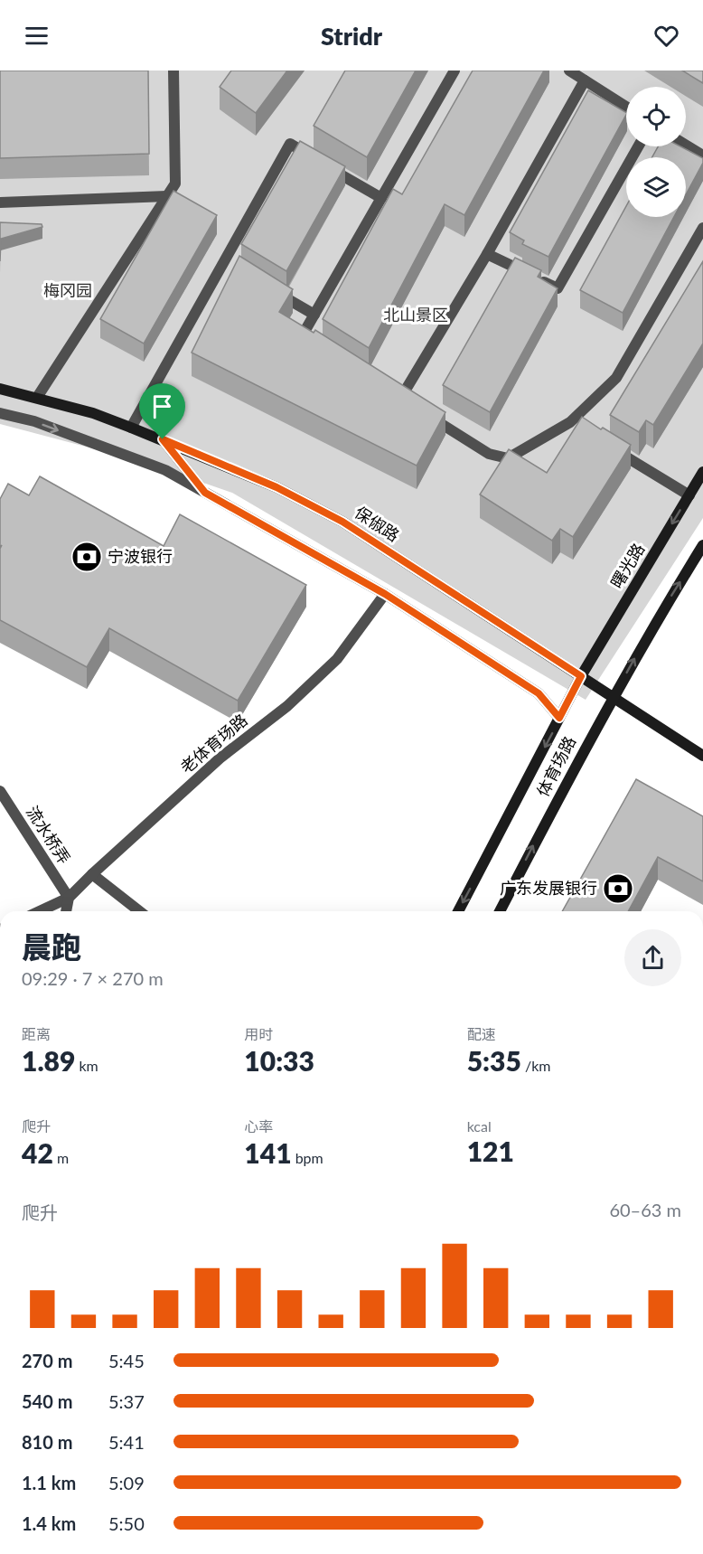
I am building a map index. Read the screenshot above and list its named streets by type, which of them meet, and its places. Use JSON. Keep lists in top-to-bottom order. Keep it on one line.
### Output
{"streets":{"main road":["保俶路","曙光路","体育场路"],"street":["老体育场路","流水桥弄"]},"crossings":[["保俶路","曙光路"],["保俶路","体育场路"],["曙光路","体育场路"],["老体育场路","流水桥弄"]],"one_way":["曙光路"],"parks":["梅冈园","北山景区"],"places":{"bank":["宁波银行","广东发展银行"]},"page":{"header":"Stridr","heading":["晨跑","09:29 · 7 × 270 m"],"stats":[["距离","1.89 km"],["用时","10:33"],["配速","5:35 /km"],["爬升","42 m"],["心率","141 bpm"],["kcal","121"]],"chart":["爬升","60–63 m"],"list":[{"name":"270 m","note":"5:45"},{"name":"540 m","note":"5:37"},{"name":"810 m","note":"5:41"},{"name":"1.1 km","note":"5:09"},{"name":"1.4 km","note":"5:50"}]}}
